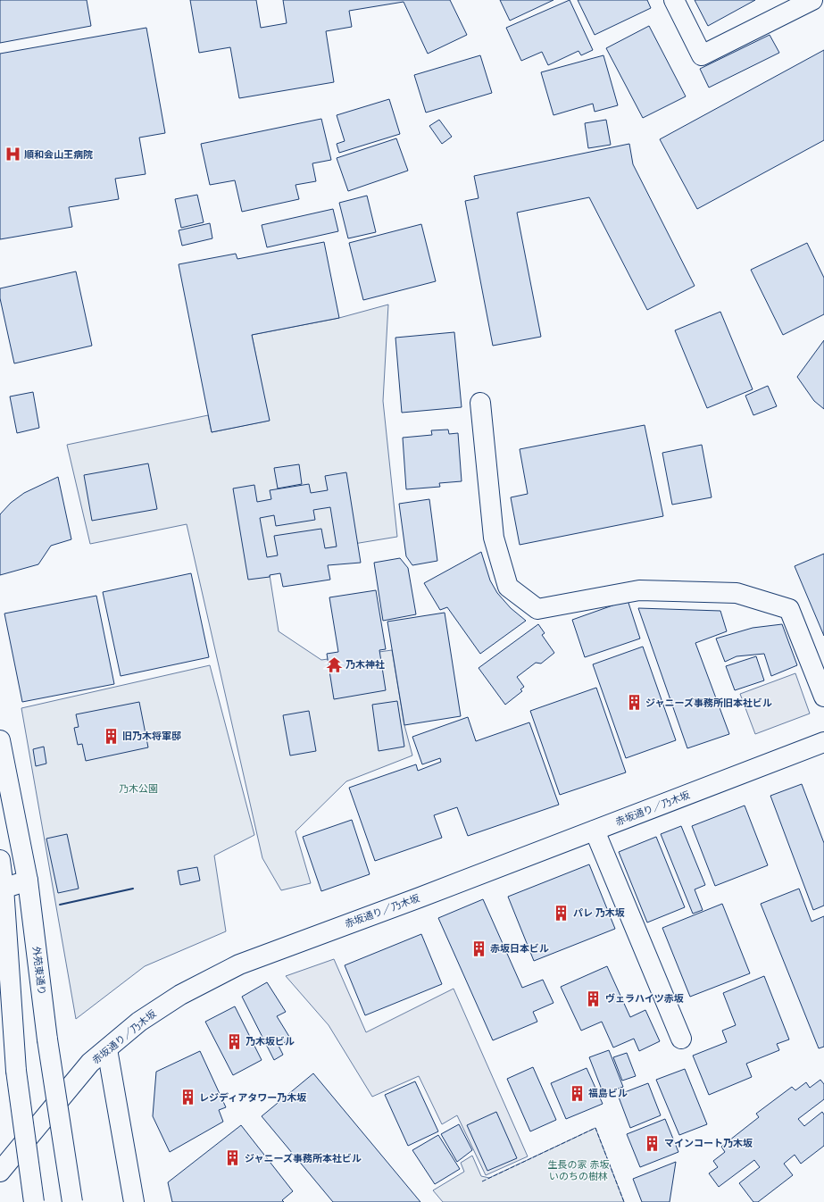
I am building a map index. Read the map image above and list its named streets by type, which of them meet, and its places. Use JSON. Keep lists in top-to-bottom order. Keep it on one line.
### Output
{"streets":{"main road":["赤坂通り／乃木坂","外苑東通り"]},"parks":["乃木公園","生長の家 赤坂 いのちの樹林"],"places":{"hospital":["順和会山王病院"],"temple":["乃木神社"],"building":["ジャニーズ事務所旧本社ビル","旧乃木将軍邸","パレ 乃木坂","赤坂日本ビル","ヴェラハイツ赤坂","乃木坂ビル","福島ビル","レジディアタワー乃木坂","マインコート乃木坂","ジャニーズ事務所本社ビル"]}}
